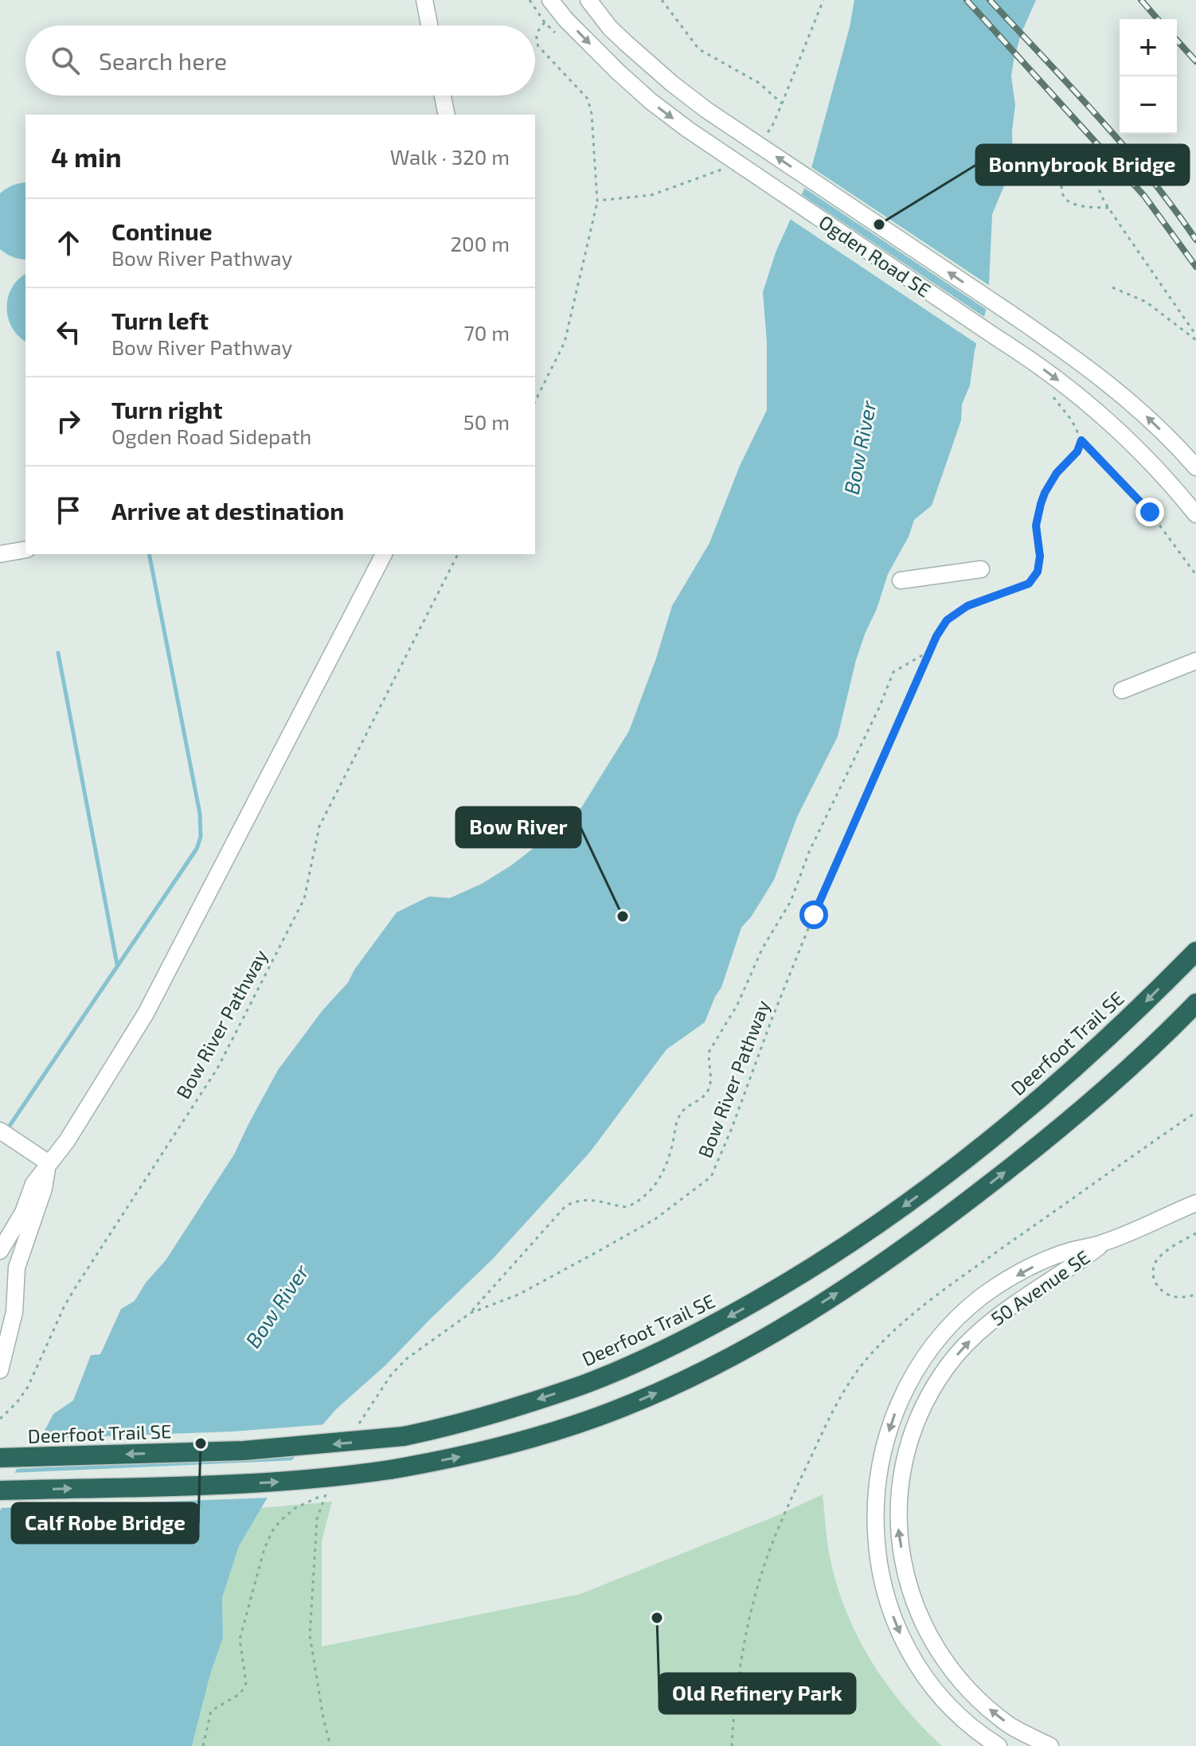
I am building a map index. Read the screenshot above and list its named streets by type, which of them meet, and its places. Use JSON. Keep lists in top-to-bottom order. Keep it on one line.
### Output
{"streets":{"highway":["Deerfoot Trail SE"],"street":["Ogden Road SE","50 Avenue SE"],"path":["Bow River Pathway"]},"water":["Bow River"],"places":["Bonnybrook Bridge","Bow River","Calf Robe Bridge","Old Refinery Park"],"page":{"map_buttons":["+","−"],"search":"Search here","heading":["4 min","Walk · 320 m"],"list":[["Continue","Bow River Pathway","200 m"],["Turn left","Bow River Pathway","70 m"],["Turn right","Ogden Road Sidepath","50 m"],"Arrive at destination"]}}
